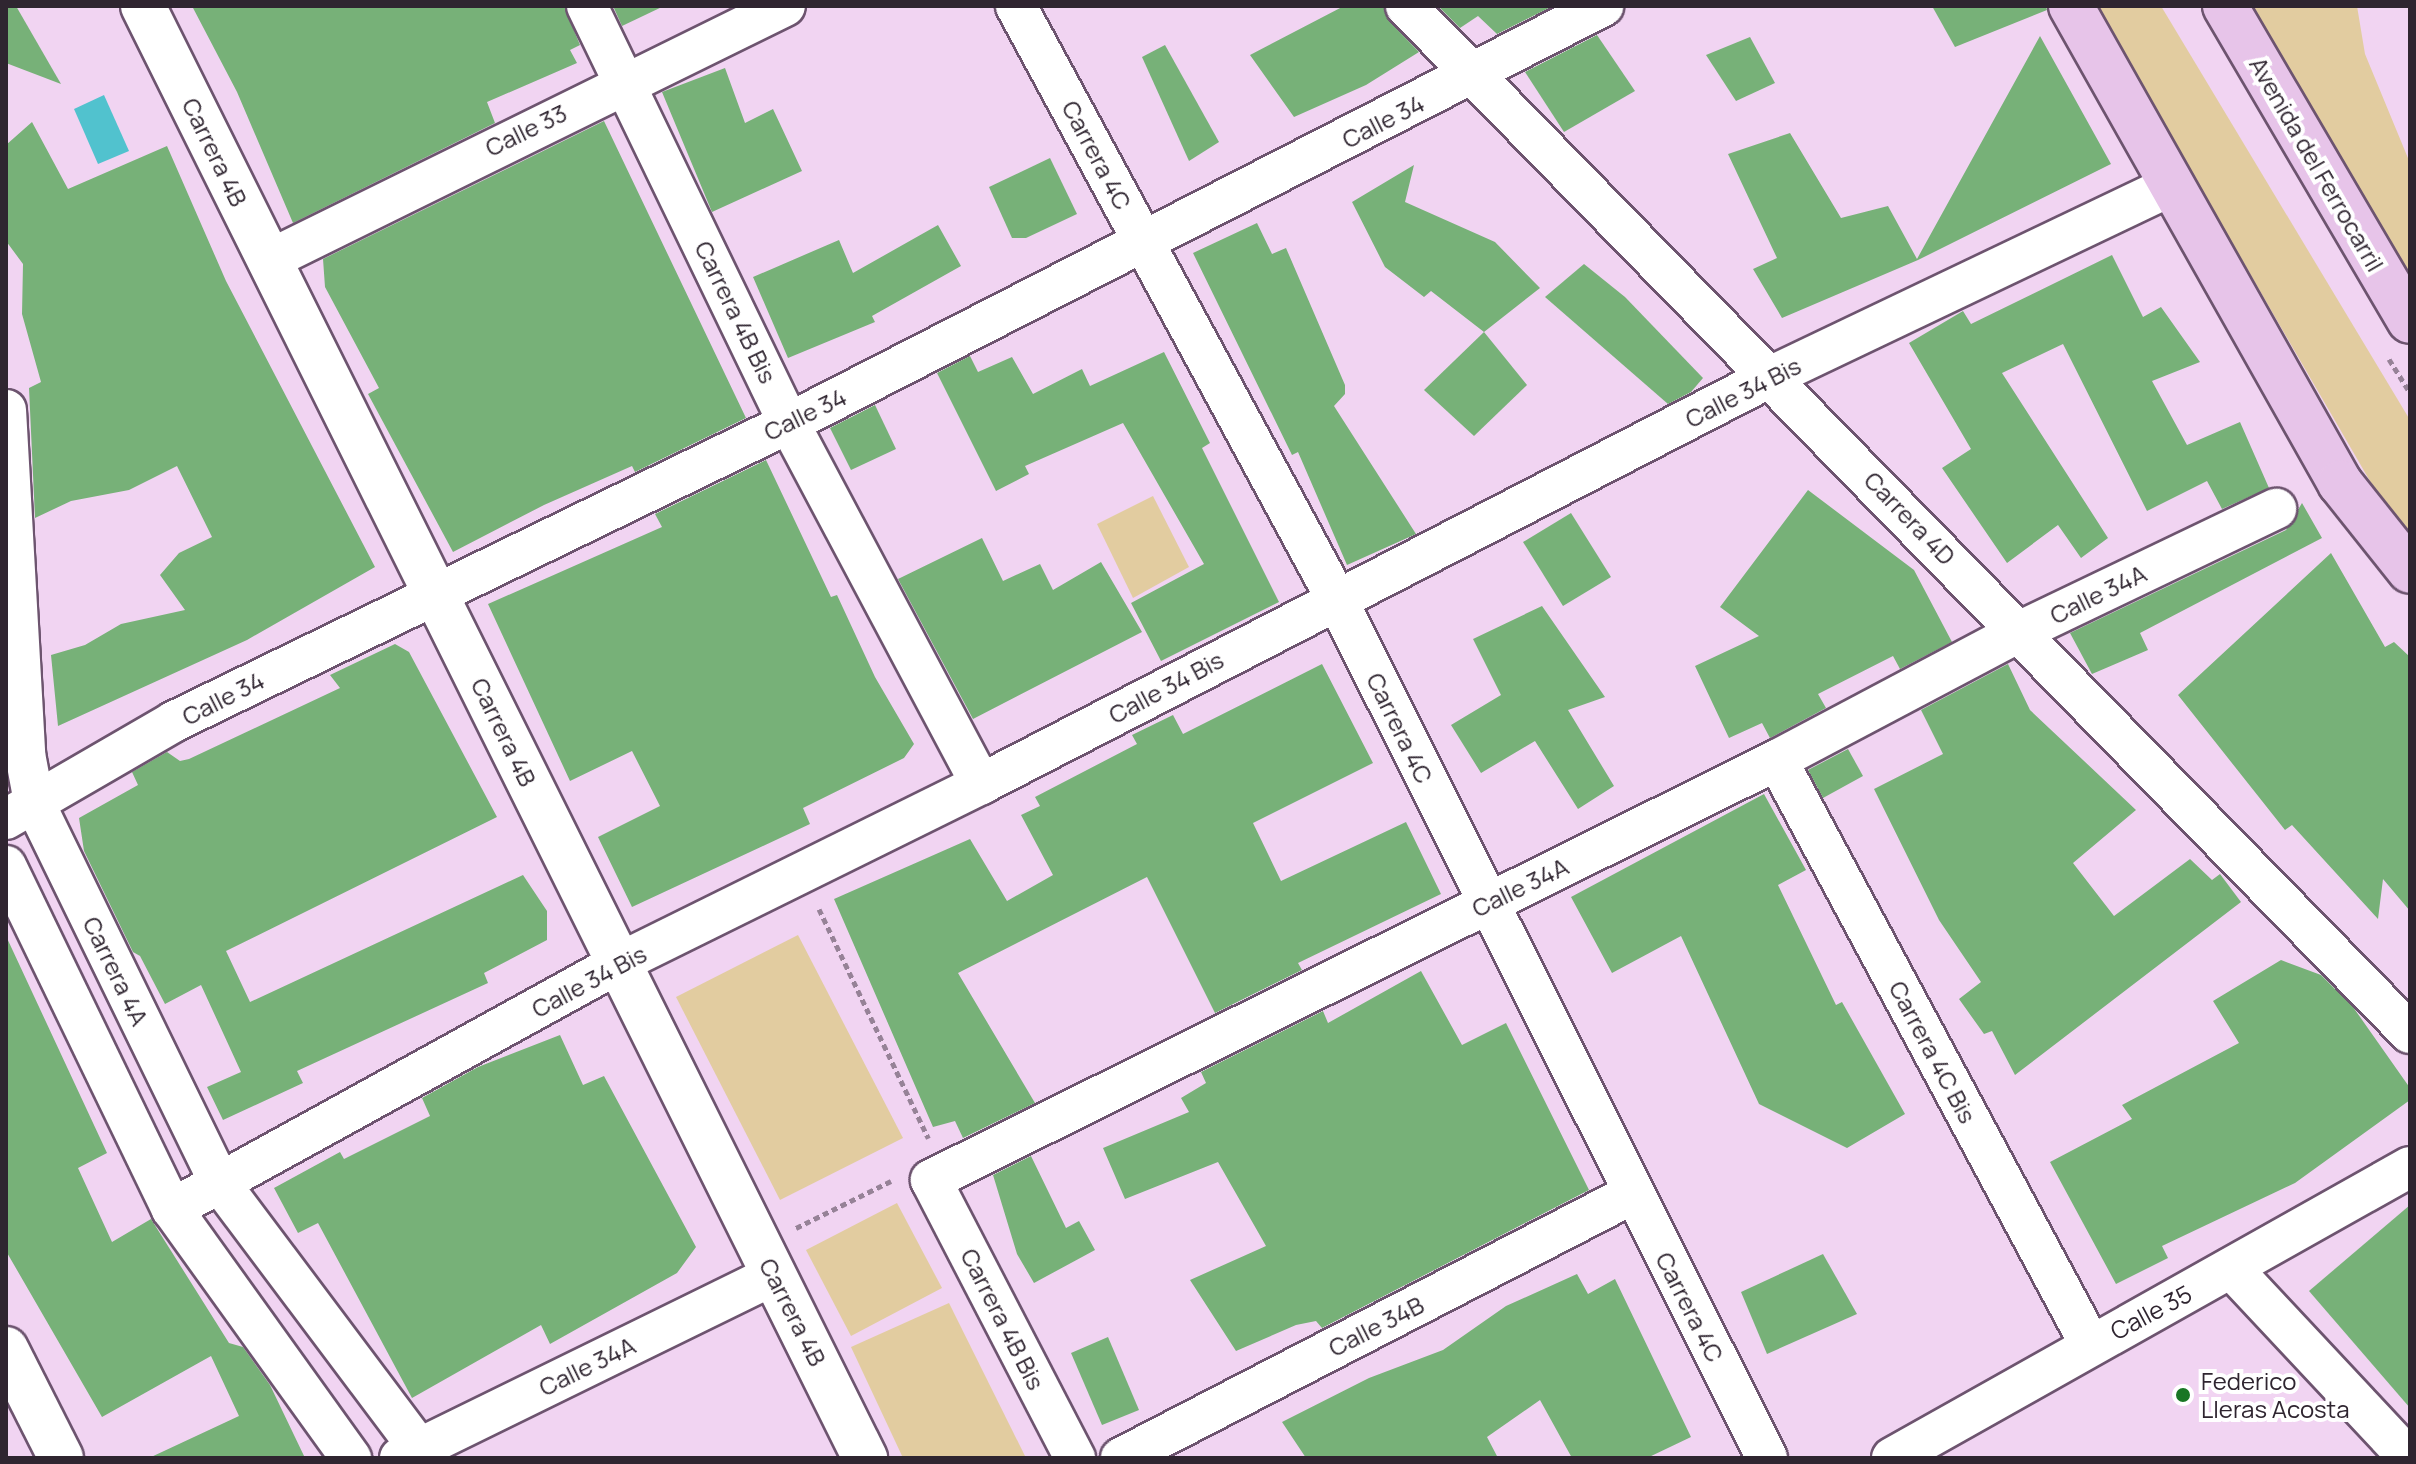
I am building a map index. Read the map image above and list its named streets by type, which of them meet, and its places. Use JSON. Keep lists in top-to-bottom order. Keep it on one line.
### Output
{"streets":{"main road":["Carrera 4B","Avenida del Ferrocarril"],"street":["Calle 34","Calle 33","Carrera 4C","Carrera 4B Bis","Calle 34 Bis","Carrera 4D","Calle 34A","Carrera 4A","Carrera 4C Bis","Calle 35","Calle 34B"]},"crossings":[["Calle 34","Carrera 4B"],["Calle 34","Carrera 4C"],["Calle 34","Carrera 4B Bis"],["Calle 34","Carrera 4D"],["Calle 34","Carrera 4A"],["Calle 33","Carrera 4B"],["Calle 33","Carrera 4B Bis"],["Carrera 4B","Calle 34 Bis"],["Carrera 4B","Calle 34A"],["Carrera 4C","Calle 34 Bis"],["Carrera 4C","Calle 34A"],["Carrera 4C","Calle 34B"],["Carrera 4B Bis","Calle 34 Bis"],["Carrera 4B Bis","Calle 34A"],["Calle 34 Bis","Carrera 4D"],["Calle 34 Bis","Carrera 4A"],["Carrera 4D","Calle 34A"],["Calle 34A","Carrera 4A"],["Calle 34A","Carrera 4C Bis"],["Carrera 4C Bis","Calle 35"]],"places":["Federico Lleras Acosta"]}
